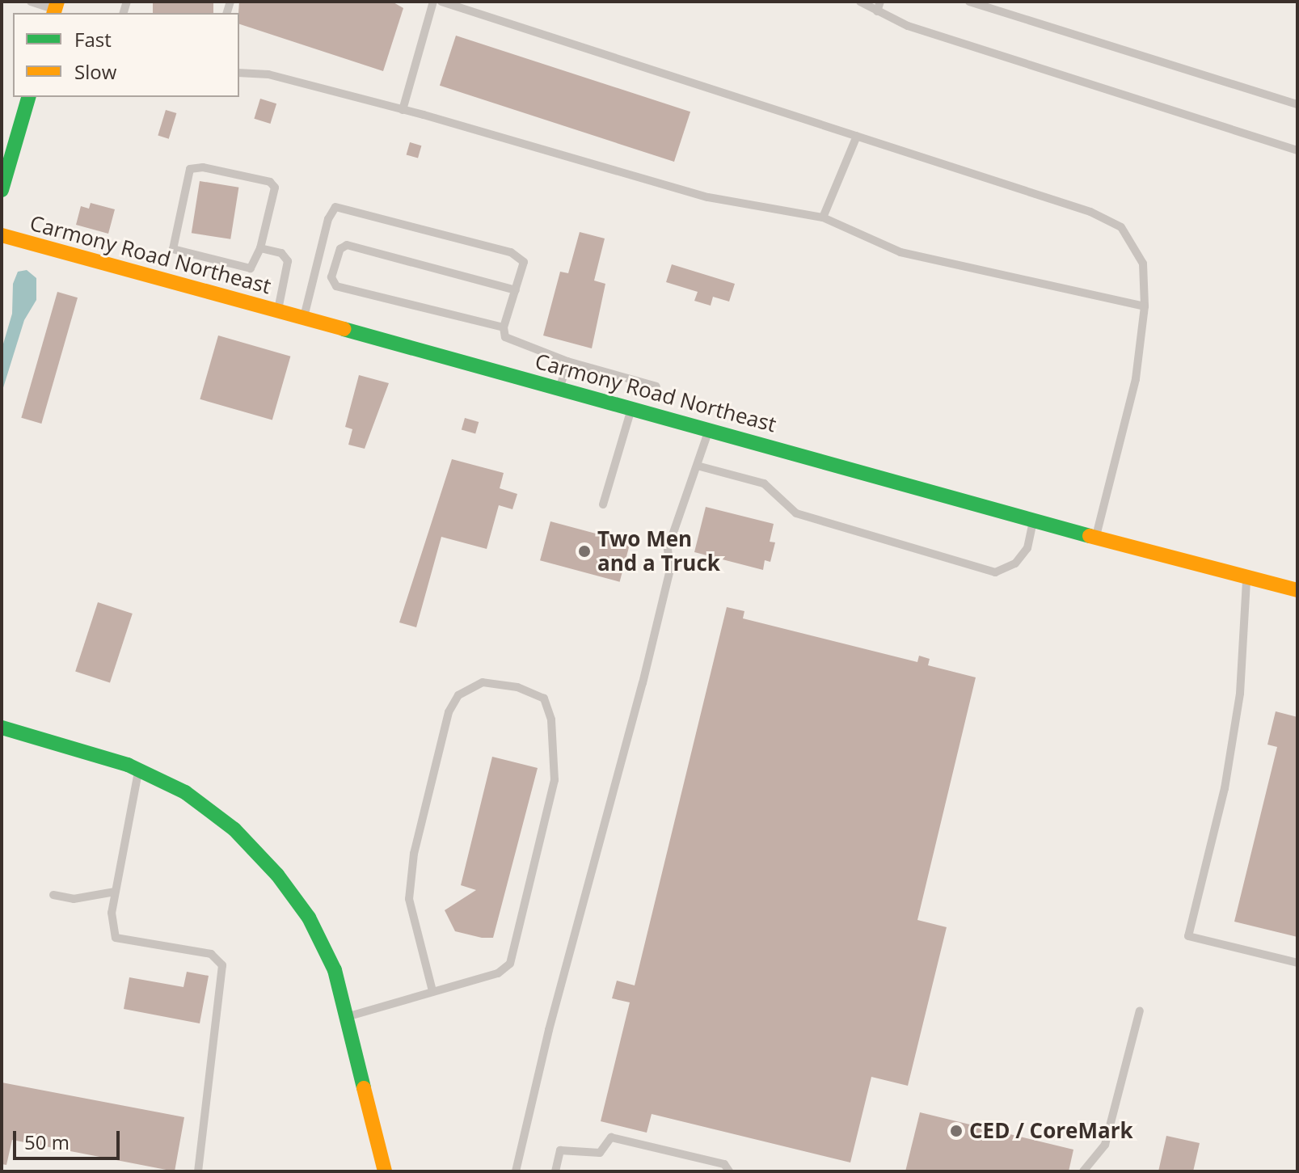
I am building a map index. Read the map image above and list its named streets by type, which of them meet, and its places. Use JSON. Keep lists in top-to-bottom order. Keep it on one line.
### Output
{"streets":{"street":["Carmony Road Northeast"]},"places":["Two Men and a Truck","CED / CoreMark"],"legend":["Fast","Slow"],"scale_bar":"50 m"}
